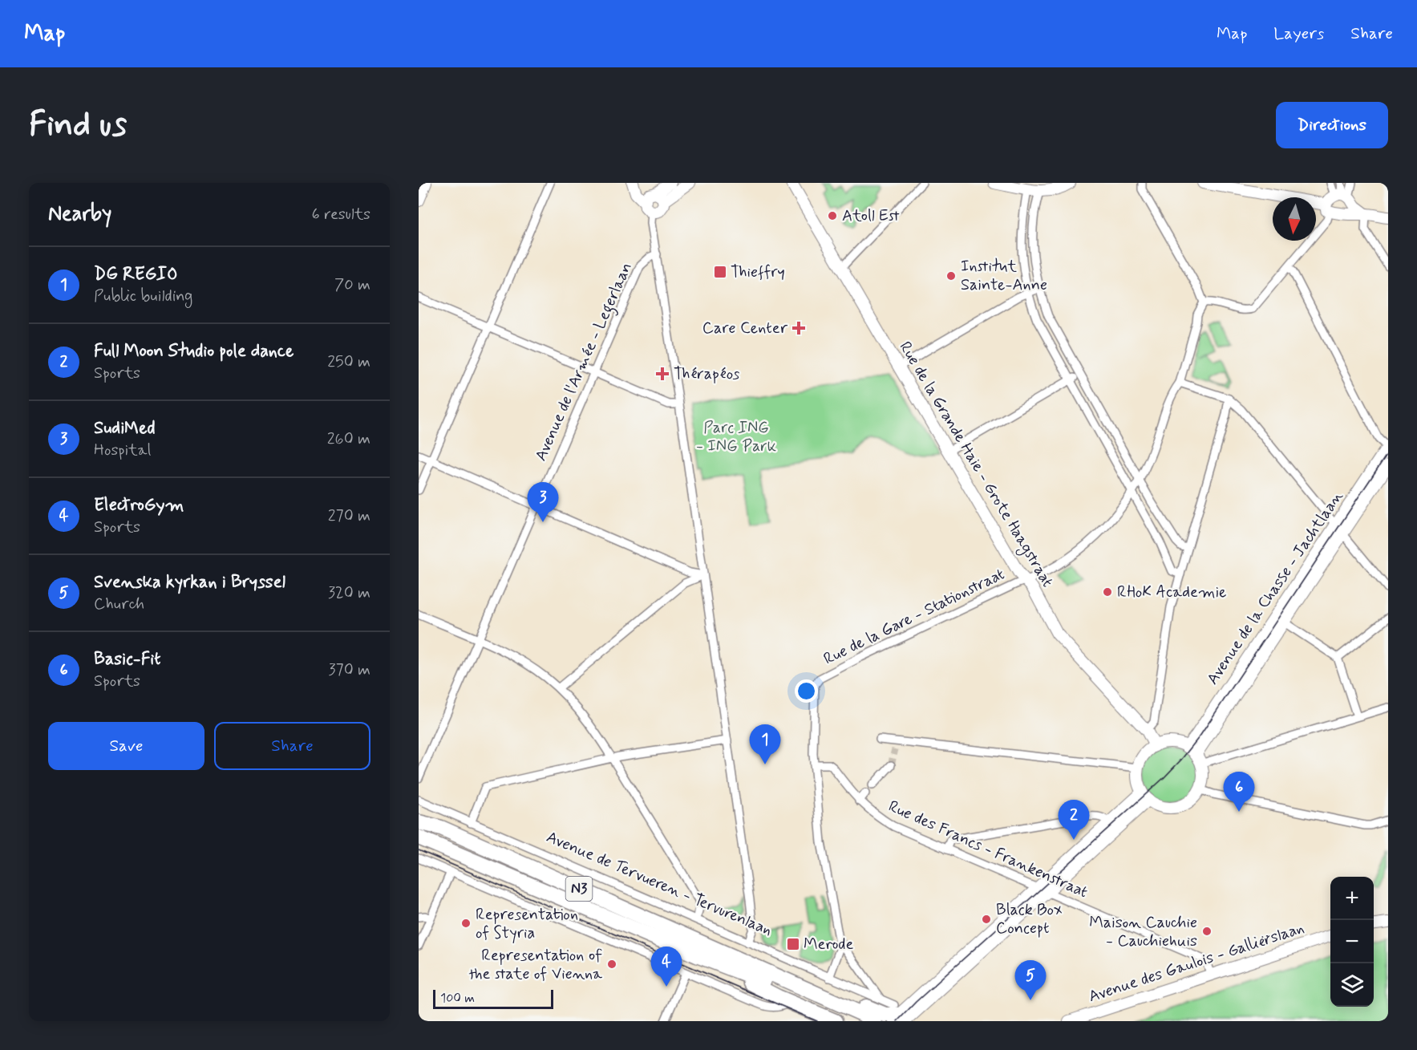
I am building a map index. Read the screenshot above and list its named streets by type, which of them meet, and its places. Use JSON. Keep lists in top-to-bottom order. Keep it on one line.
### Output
{"streets":{"highway":["N3"],"street":["Avenue de l'Armée - Legerlaan","Rue de la Grande Haie - Grote Haagstraat","Avenue de la Chasse - Jachtlaan","Rue de la Gare - Stationstraat","Rue des Francs - Frankenstraat","Avenue de Tervueren - Tervurenlaan","Avenue des Gaulois - Galliërslaan"]},"crossings":[["Rue de la Grande Haie - Grote Haagstraat","Avenue de la Chasse - Jachtlaan"],["Rue de la Grande Haie - Grote Haagstraat","Rue de la Gare - Stationstraat"],["Rue de la Gare - Stationstraat","Rue des Francs - Frankenstraat"],["Rue des Francs - Frankenstraat","Avenue des Gaulois - Galliërslaan"]],"parks":["Parc ING - ING Park"],"places":{"other":["Atoll Est","Institut Sainte-Anne","RHoK Academie","Black Box Concept","Representation of Styria","Maison Cauchie - Cauchiehuis","Representation of the state of Vienna"],"transit":["Thieffry","Merode"],"health":["Care Center","Thérapéos"]},"scale_bar":"100 m","north":"bottom","page":{"header":"Map","nav":["Map","Layers","Share"],"buttons":["Directions",["Save","Share"]],"title":"Find us","heading":["Nearby","6 results"],"list":[{"mark":"1","name":"DG REGIO","note":"Public building","value":"70 m"},{"mark":"2","name":"Full Moon Studio pole dance","note":"Sports","value":"250 m"},{"mark":"3","name":"SudiMed","note":"Hospital","value":"260 m"},{"mark":"4","name":"ElectroGym","note":"Sports","value":"270 m"},{"mark":"5","name":"Svenska kyrkan i Bryssel","note":"Church","value":"320 m"},{"mark":"6","name":"Basic-Fit","note":"Sports","value":"370 m"}],"pins":["3","1","6","2","4","5"],"map_buttons":["+","−"],"scale":"100 m"}}
